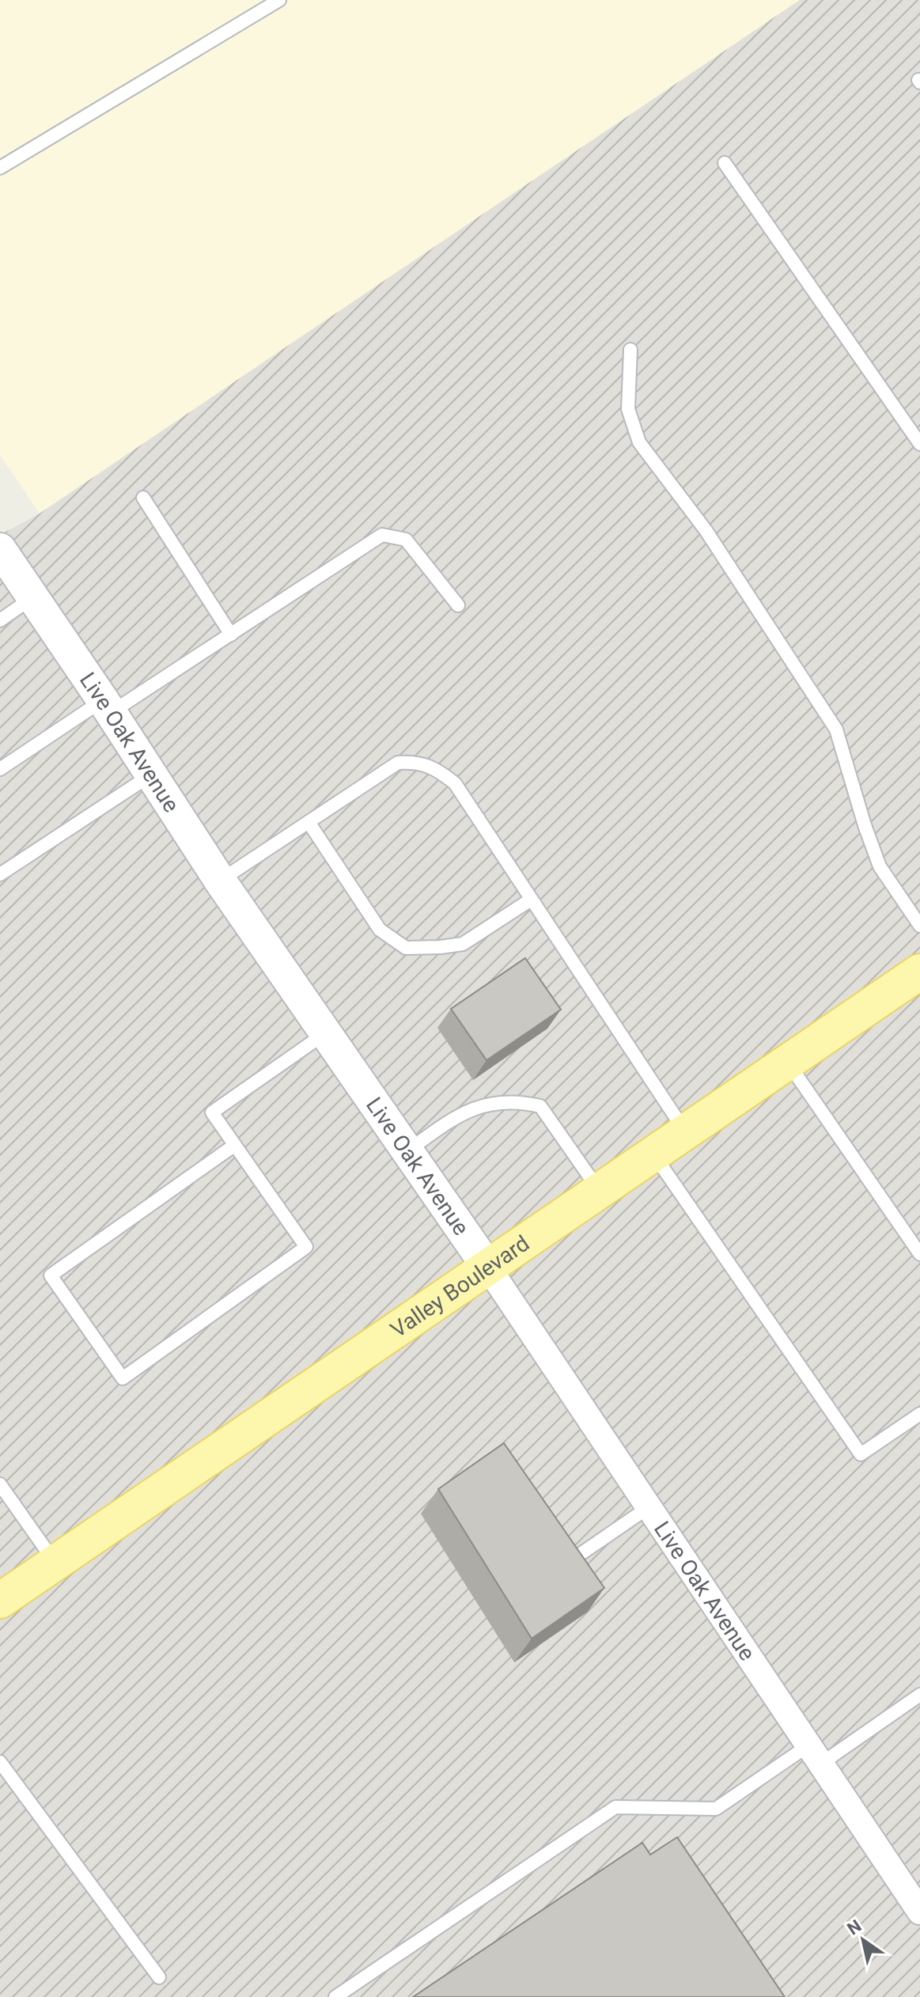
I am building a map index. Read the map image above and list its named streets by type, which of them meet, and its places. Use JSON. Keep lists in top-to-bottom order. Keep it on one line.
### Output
{"streets":{"main road":["Valley Boulevard"],"street":["Live Oak Avenue"]},"crossings":[["Live Oak Avenue","Valley Boulevard"]],"north":"top left"}
